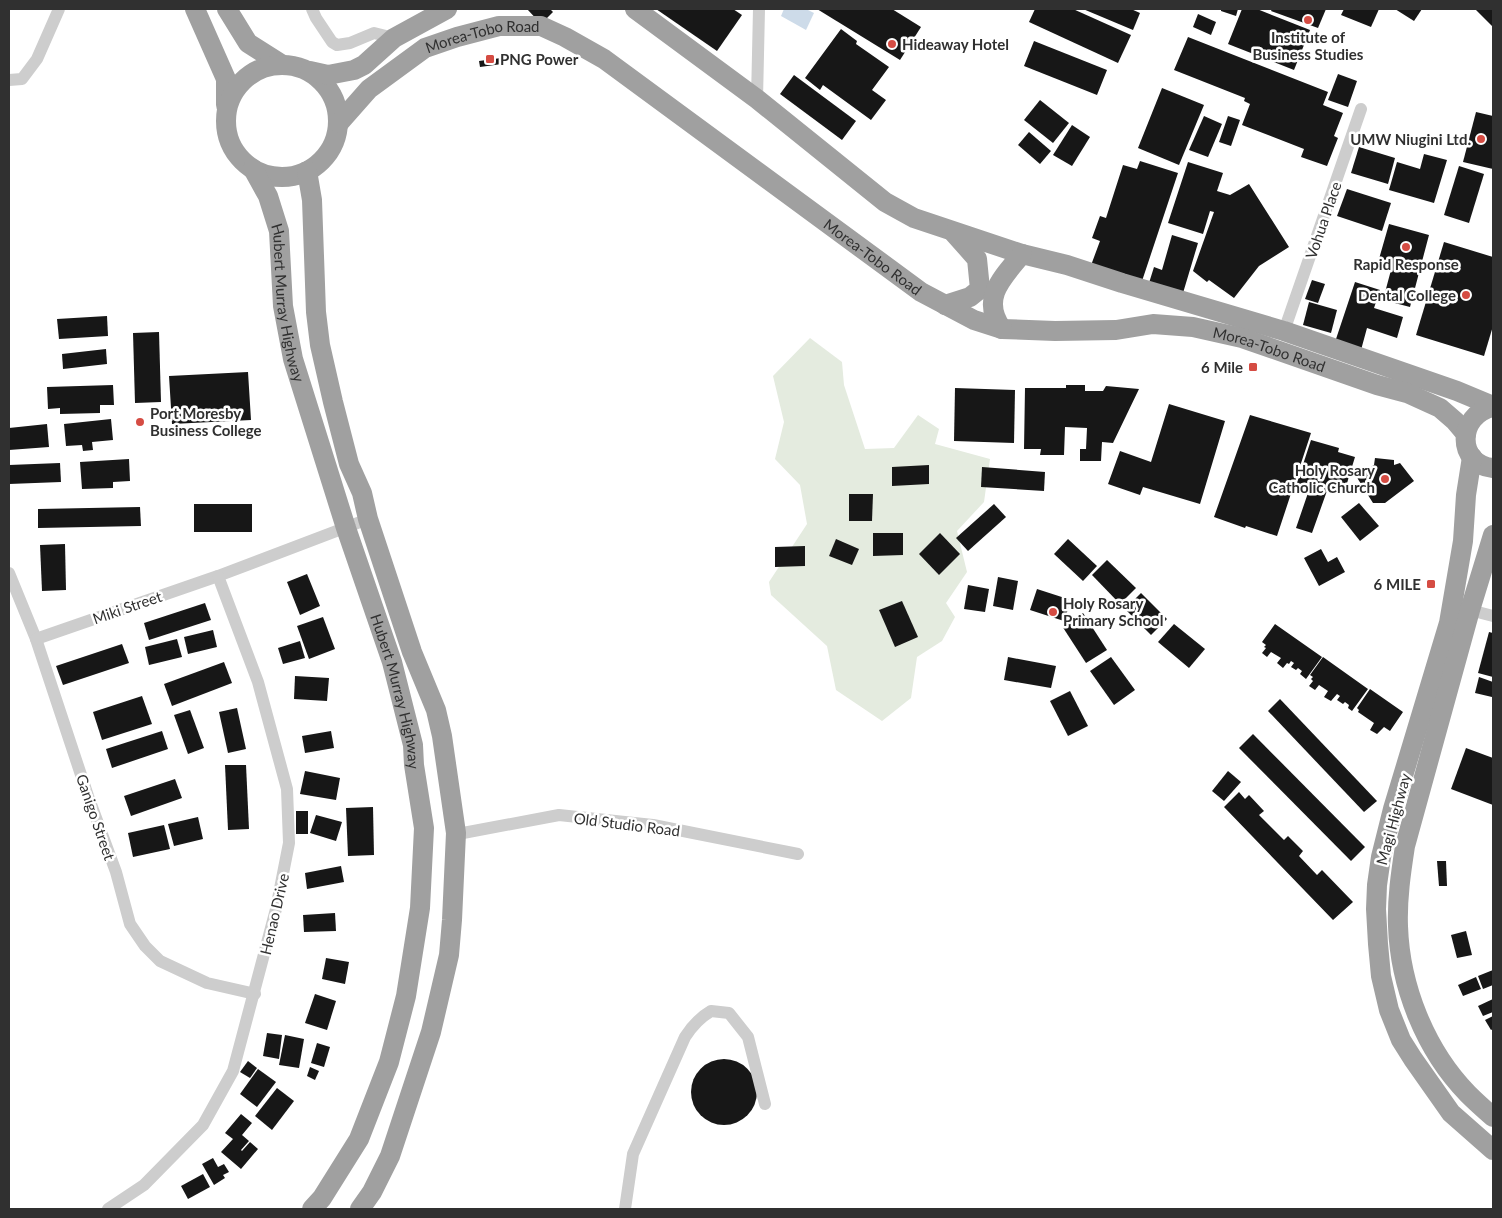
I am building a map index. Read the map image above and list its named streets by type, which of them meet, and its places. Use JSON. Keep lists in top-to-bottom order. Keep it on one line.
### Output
{"streets":{"highway":["Morea-Tobo Road","Hubert Murray Highway","Magi Highway"],"street":["Vohua Place","Miki Street","Ganigo Street","Old Studio Road","Henao Drive"]},"crossings":[["Morea-Tobo Road","Vohua Place"],["Morea-Tobo Road","Hubert Murray Highway"],["Hubert Murray Highway","Miki Street"],["Hubert Murray Highway","Old Studio Road"],["Miki Street","Ganigo Street"],["Miki Street","Henao Drive"],["Ganigo Street","Henao Drive"]],"places":{"other":["Institute of Business Studies","Hideaway Hotel","UMW Niugini Ltd.","Rapid Response","Dental College","Port Moresby Business College","Holy Rosary Catholic Church","Holy Rosary Primary School"],"transit":["PNG Power","6 Mile","6 MILE"]}}
